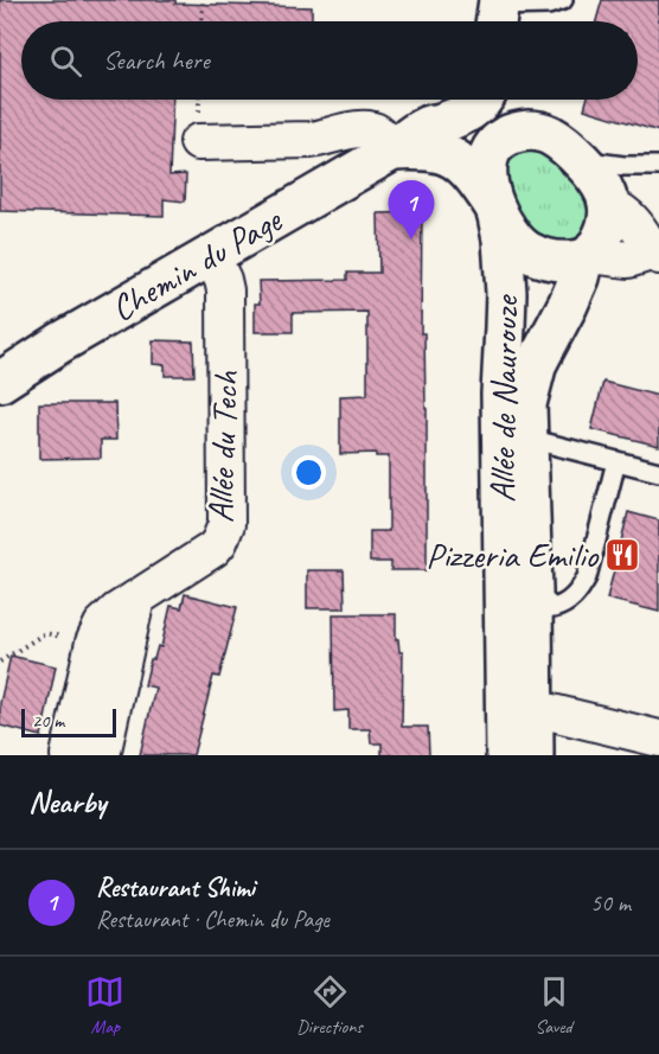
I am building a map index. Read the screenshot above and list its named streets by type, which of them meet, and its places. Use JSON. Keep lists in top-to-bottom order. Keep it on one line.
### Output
{"streets":{"street":["Chemin du Page","Allée de Naurouze","Allée du Tech"]},"crossings":[["Chemin du Page","Allée de Naurouze"],["Chemin du Page","Allée du Tech"]],"places":{"restaurant":["Pizzeria Emilio"]},"scale_bar":"20 m","page":{"search":"Search here","pins":"1","scale":"20 m","heading":"Nearby","list":[{"mark":"1","name":"Restaurant Shimi","note":"Restaurant · Chemin du Page","value":"50 m"}],"nav":["Map","Directions","Saved"]}}
